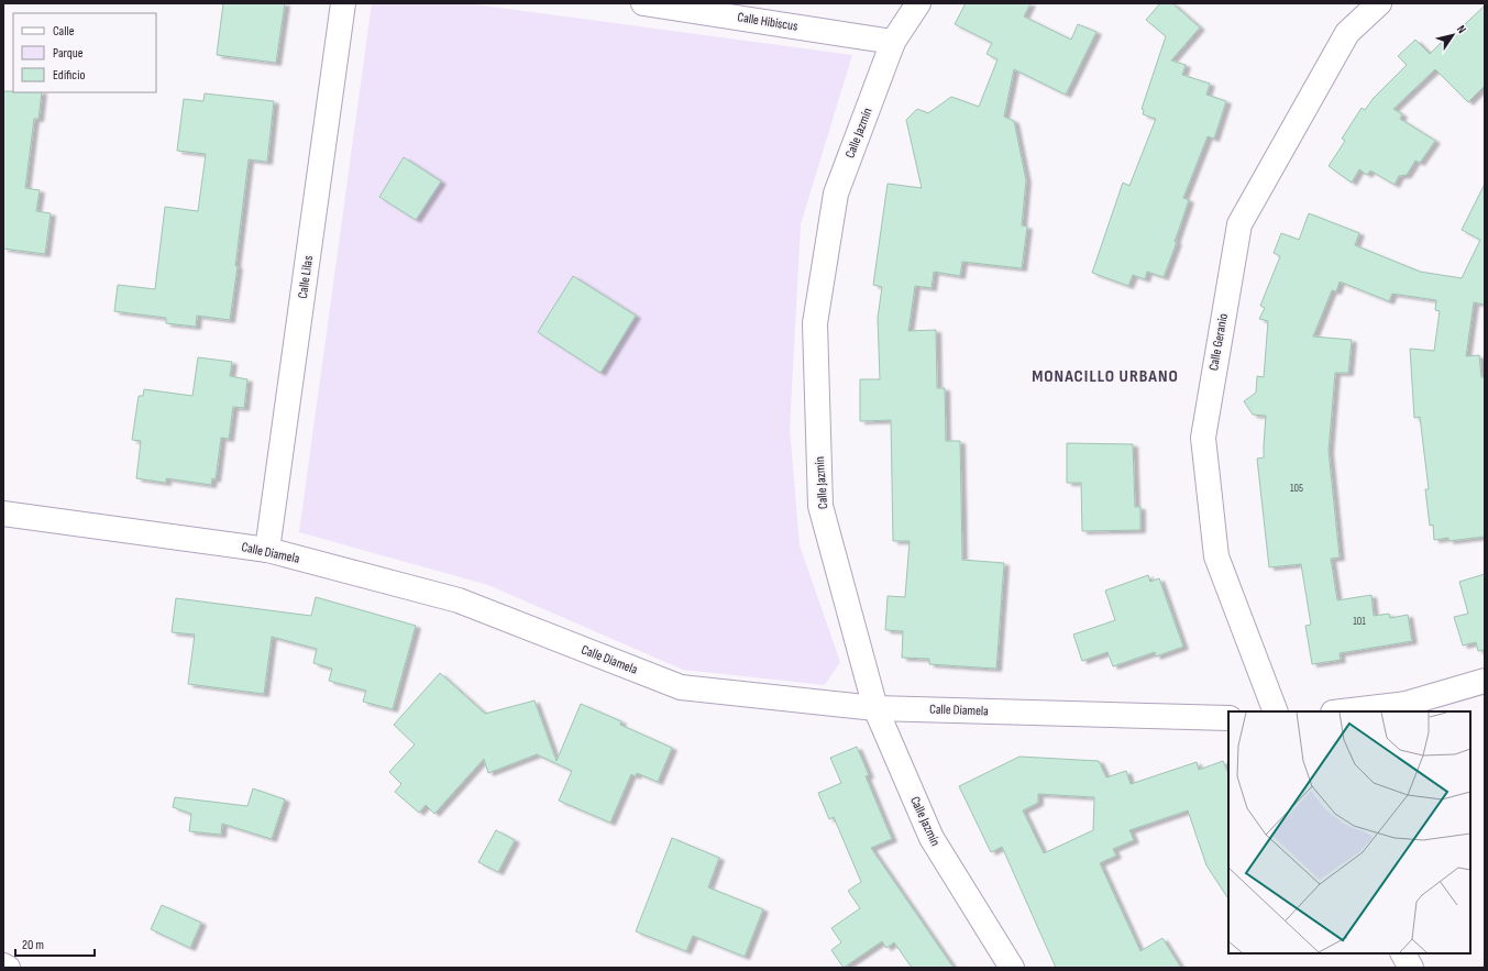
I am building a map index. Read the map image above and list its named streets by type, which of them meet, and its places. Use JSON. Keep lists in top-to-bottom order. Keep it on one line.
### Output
{"streets":{"street":["Calle Hibiscus","Calle Jazmín","Calle Lilas","Calle Geranio","Calle Diamela"]},"crossings":[["Calle Hibiscus","Calle Jazmín"],["Calle Jazmín","Calle Diamela"],["Calle Lilas","Calle Diamela"]],"districts":["MONACILLO URBANO"],"house_numbers":["105","101"],"legend":["Calle","Parque","Edificio"],"scale_bar":"20 m","north":"top right"}
